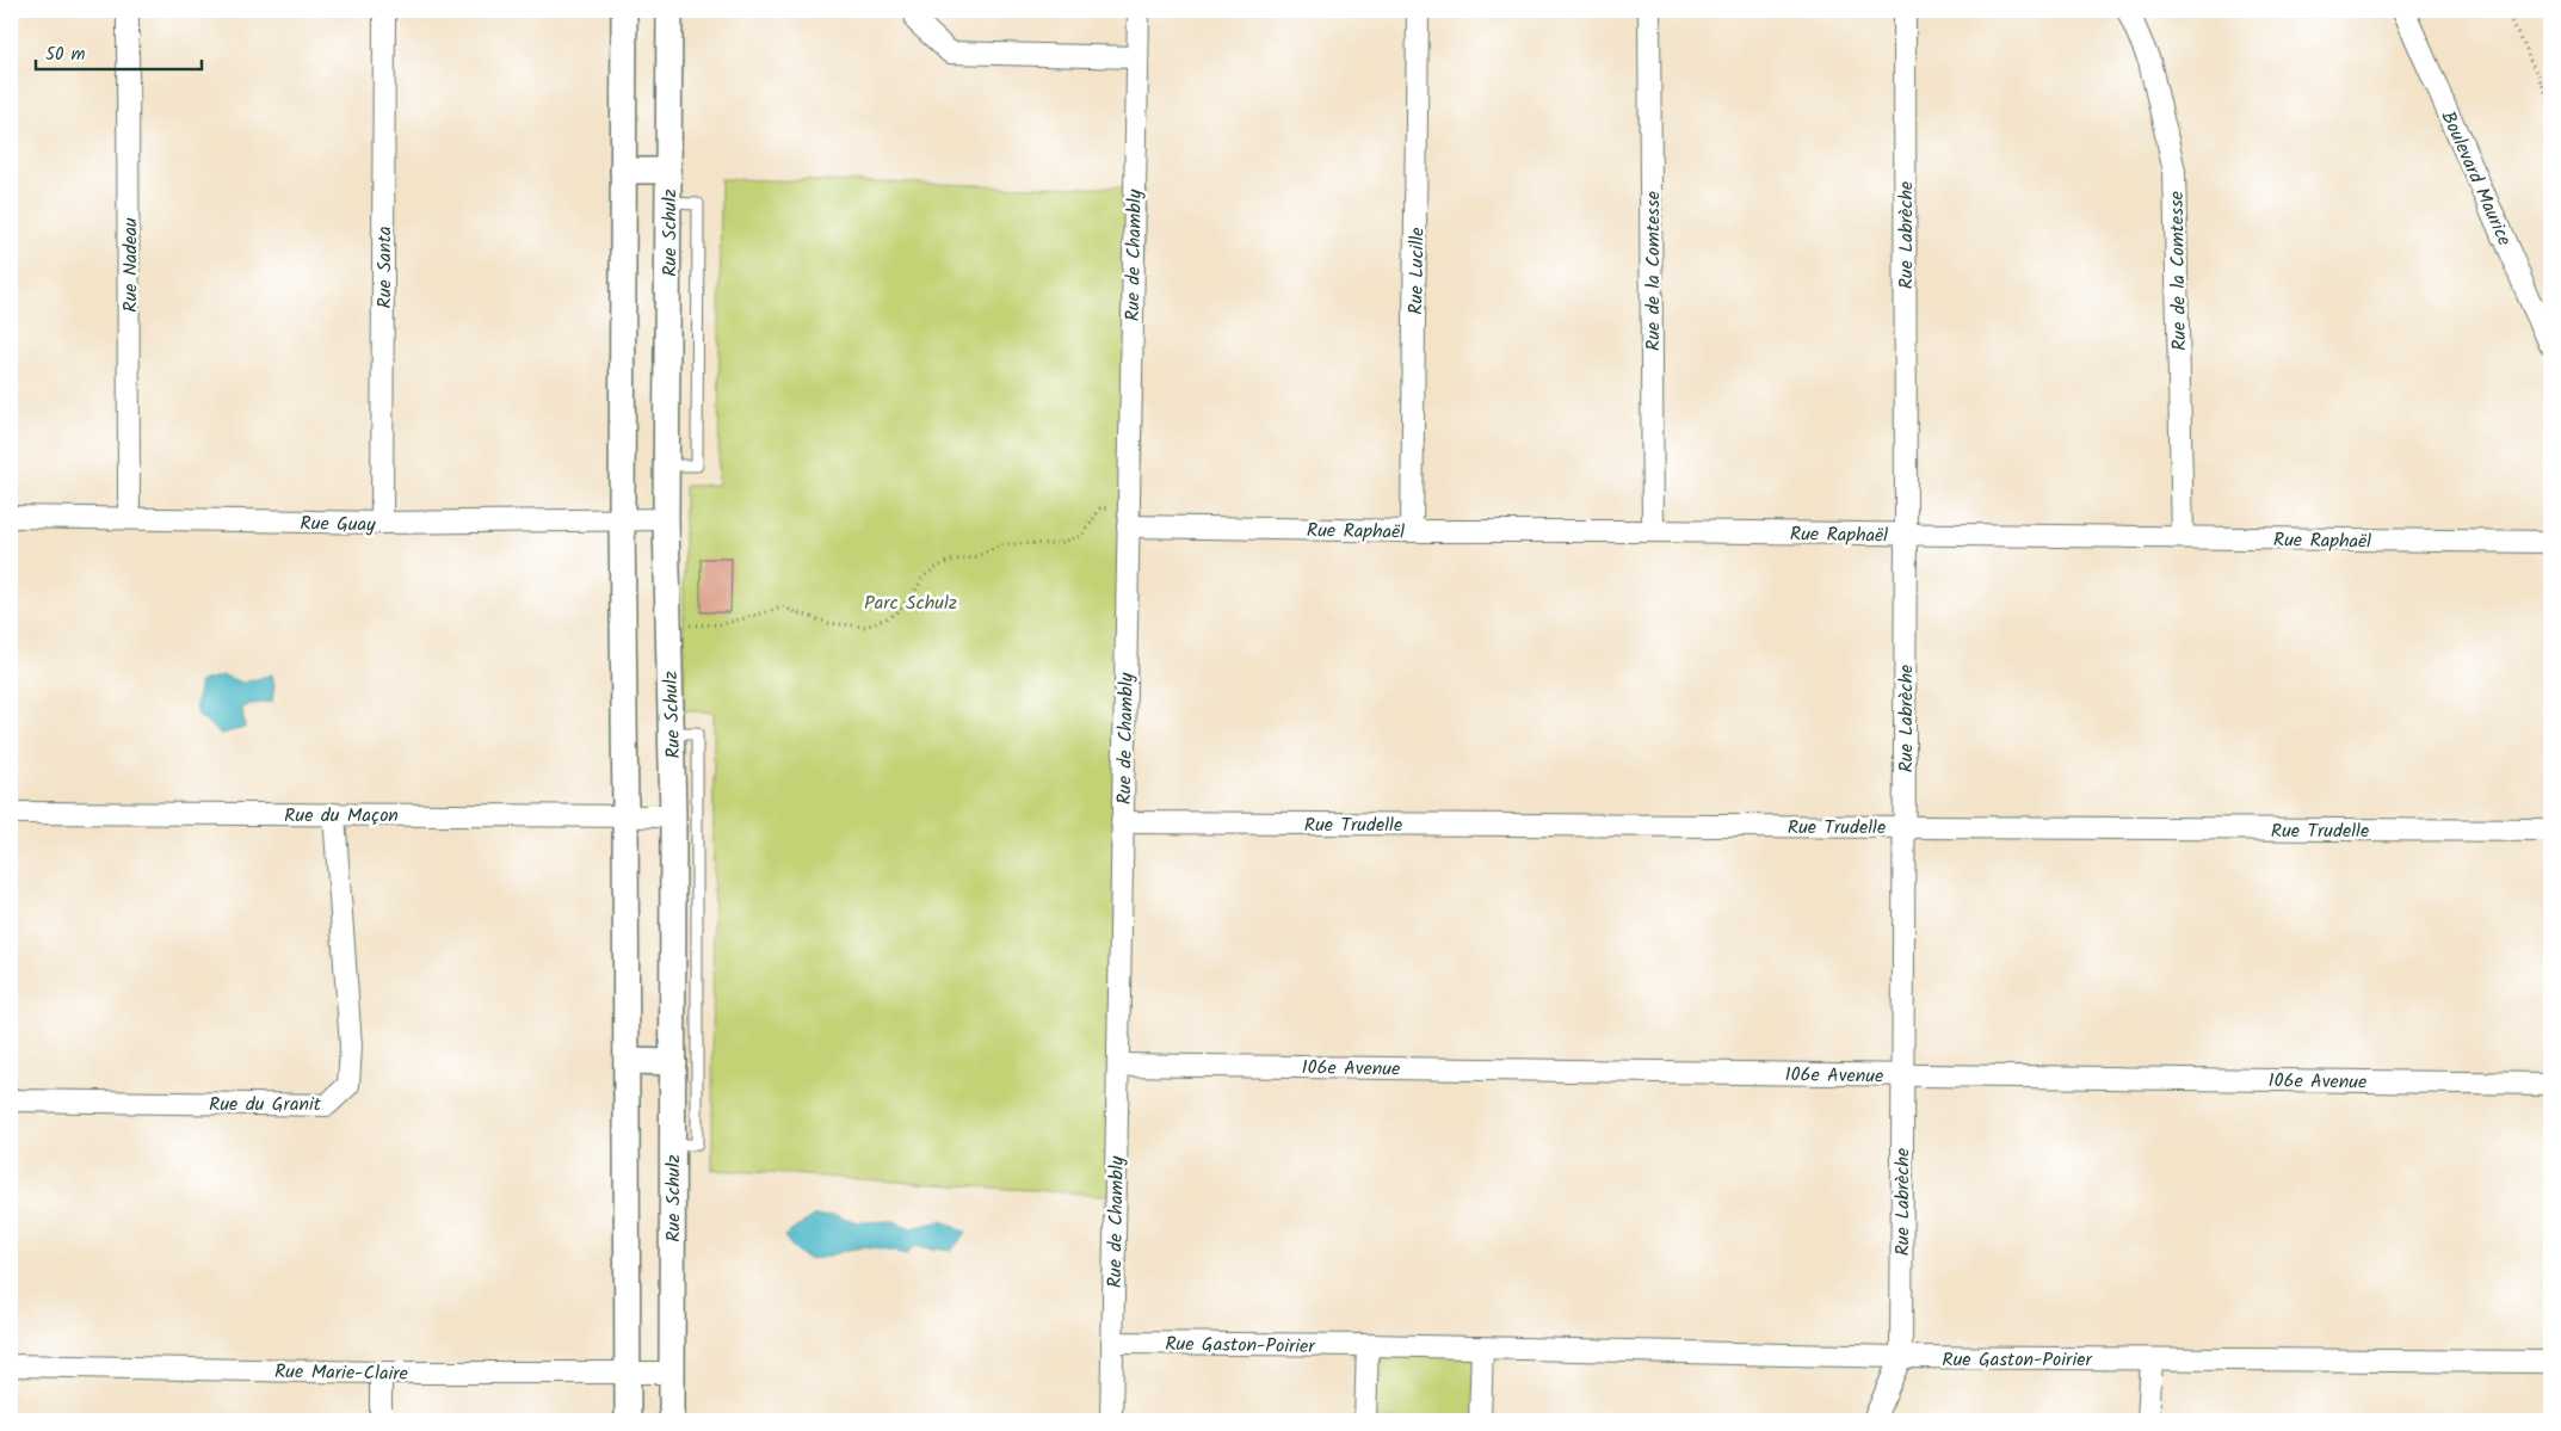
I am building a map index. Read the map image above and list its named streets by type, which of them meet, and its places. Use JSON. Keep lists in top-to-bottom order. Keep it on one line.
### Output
{"streets":{"street":["Boulevard Maurice","Rue Schulz","Rue Labrèche","Rue de Chambly","Rue Nadeau","Rue Santa","Rue Lucille","Rue de la Comtesse","Rue Guay","Rue Raphaël","Rue du Maçon","Rue Trudelle","106e Avenue","Rue du Granit","Rue Gaston-Poirier","Rue Marie-Claire"]},"crossings":[["Rue Schulz","Rue Guay"],["Rue Schulz","Rue du Maçon"],["Rue Schulz","Rue Marie-Claire"],["Rue Labrèche","Rue Raphaël"],["Rue Labrèche","Rue Trudelle"],["Rue Labrèche","106e Avenue"],["Rue Labrèche","Rue Gaston-Poirier"],["Rue de Chambly","Rue Raphaël"],["Rue de Chambly","Rue Trudelle"],["Rue de Chambly","106e Avenue"],["Rue de Chambly","Rue Gaston-Poirier"],["Rue Nadeau","Rue Guay"],["Rue Santa","Rue Guay"],["Rue Lucille","Rue Raphaël"],["Rue de la Comtesse","Rue Raphaël"],["Rue du Maçon","Rue du Granit"]],"parks":["Parc Schulz"],"scale_bar":"50 m"}
